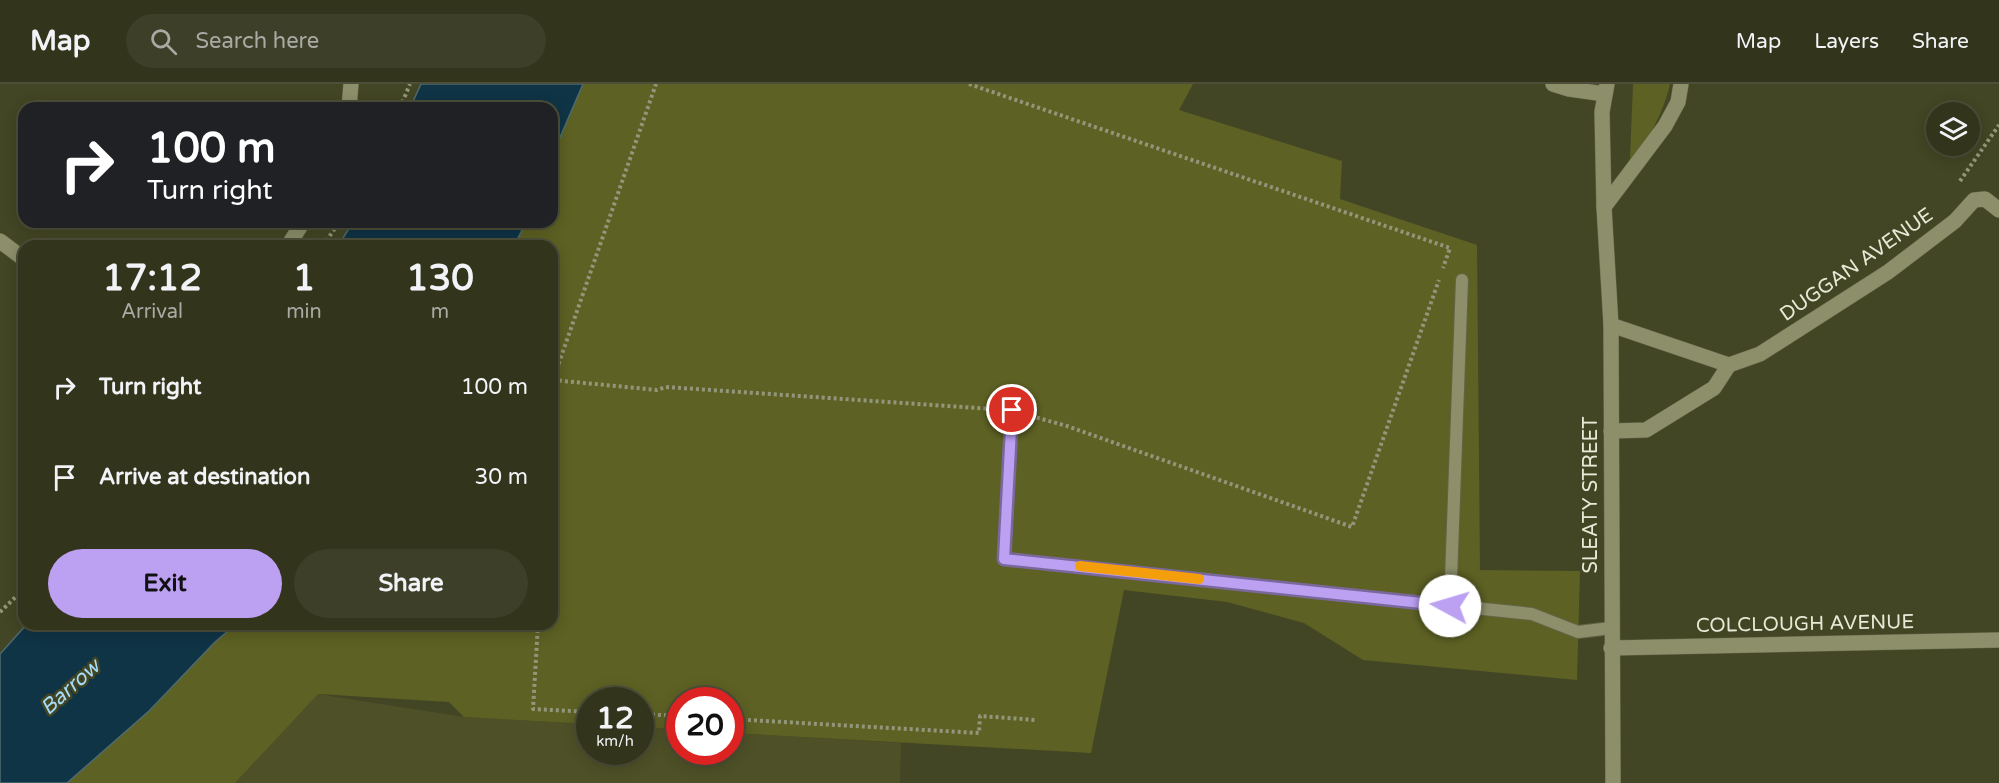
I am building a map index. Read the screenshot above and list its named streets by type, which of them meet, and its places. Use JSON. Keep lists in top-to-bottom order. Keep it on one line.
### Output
{"streets":{"street":["DUGGAN AVENUE","SLEATY STREET","COLCLOUGH AVENUE"]},"crossings":[["SLEATY STREET","COLCLOUGH AVENUE"]],"water":["Barrow"],"page":{"header":"Map","search":"Search here","nav":["Map","Layers","Share"],"turn":["100 m","Turn right"],"eta":["17:12","Arrival","1","min","130","m"],"list":[{"name":"Turn right","value":"100 m"},{"name":"Arrive at destination","value":"30 m"}],"buttons":["Exit","Share"],"speed":"12 km/h","limit":"20"}}
